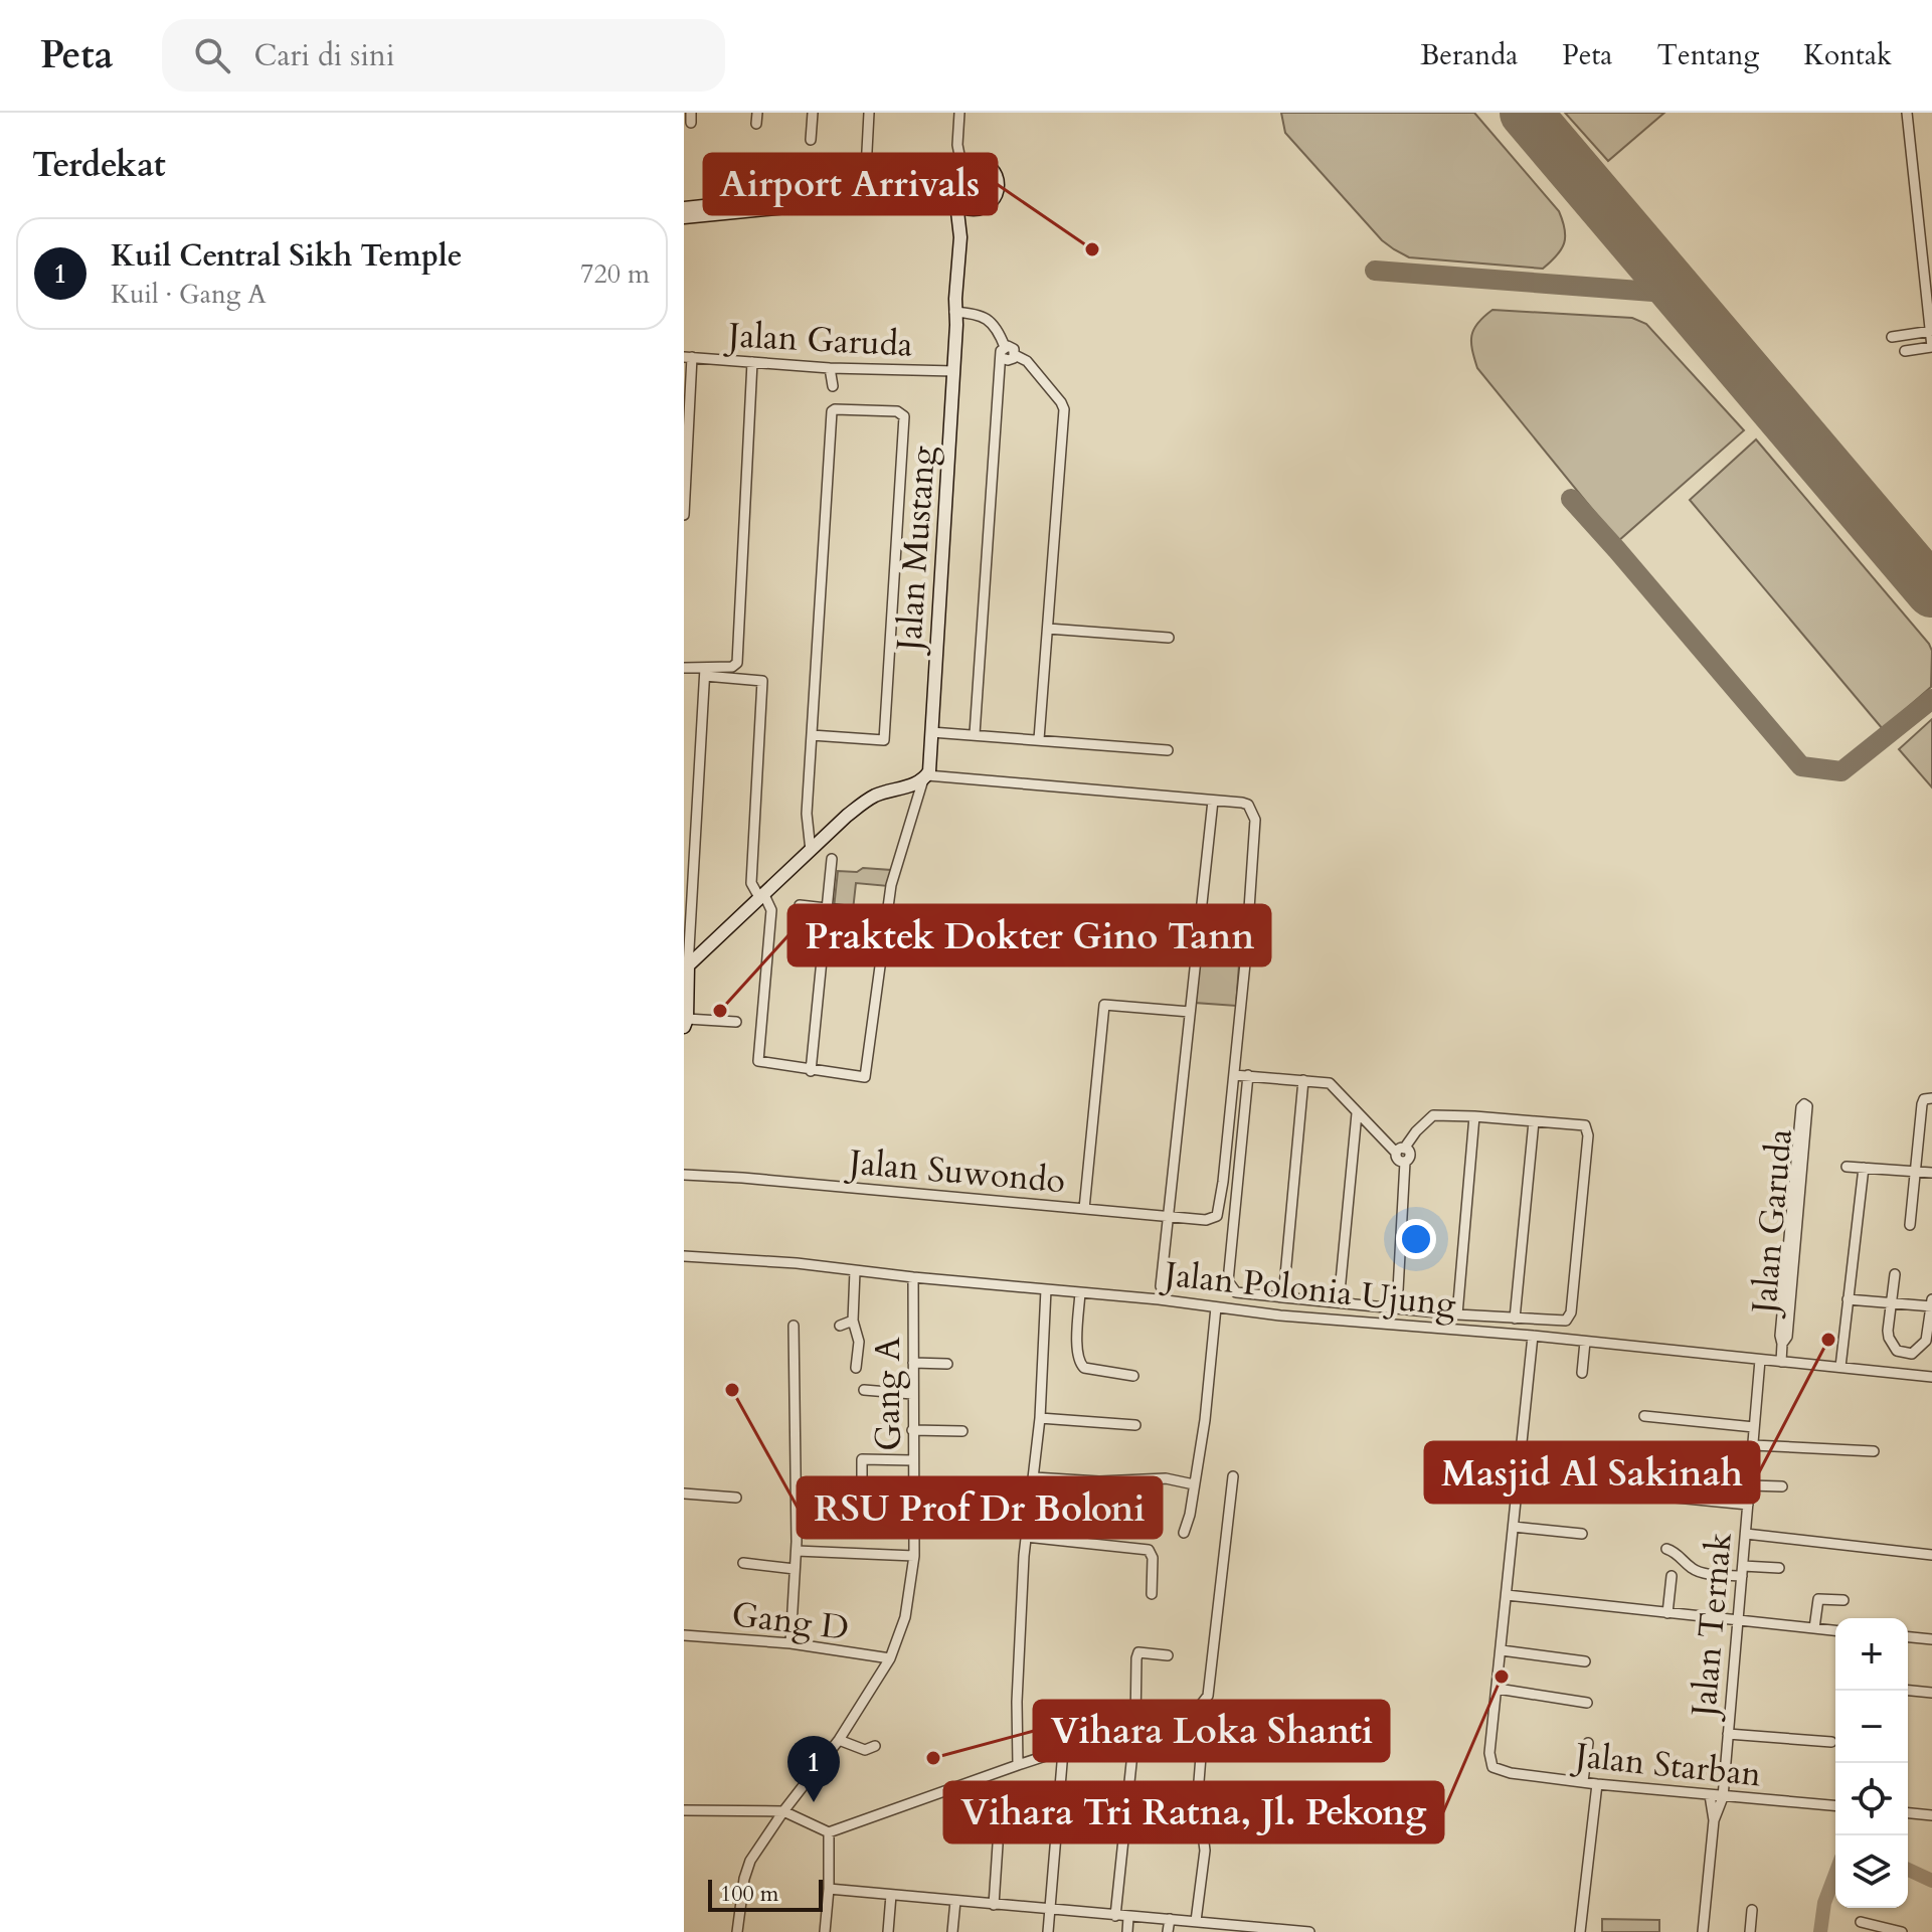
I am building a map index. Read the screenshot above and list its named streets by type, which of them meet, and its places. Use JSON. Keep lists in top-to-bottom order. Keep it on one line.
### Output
{"streets":{"main road":["Jalan Mustang"],"street":["Jalan Garuda","Jalan Suwondo","Jalan Polonia Ujung","Gang A","Gang D","Jalan Ternak","Jalan Starban"]},"crossings":[["Jalan Garuda","Jalan Mustang"],["Jalan Garuda","Jalan Polonia Ujung"],["Jalan Polonia Ujung","Gang A"],["Jalan Polonia Ujung","Jalan Ternak"],["Gang A","Gang D"],["Jalan Ternak","Jalan Starban"]],"places":["Airport Arrivals","Praktek Dokter Gino Tann","Masjid Al Sakinah","RSU Prof Dr Boloni","Vihara Tri Ratna, Jl. Pekong","Vihara Loka Shanti"],"scale_bar":"100 m","page":{"header":"Peta","search":"Cari di sini","nav":["Beranda","Peta","Tentang","Kontak"],"heading":"Terdekat","list":[{"mark":"1","name":"Kuil Central Sikh Temple","note":"Kuil · Gang A","value":"720 m"}],"map_buttons":["+","−"],"pins":"1","scale":"100 m"}}
